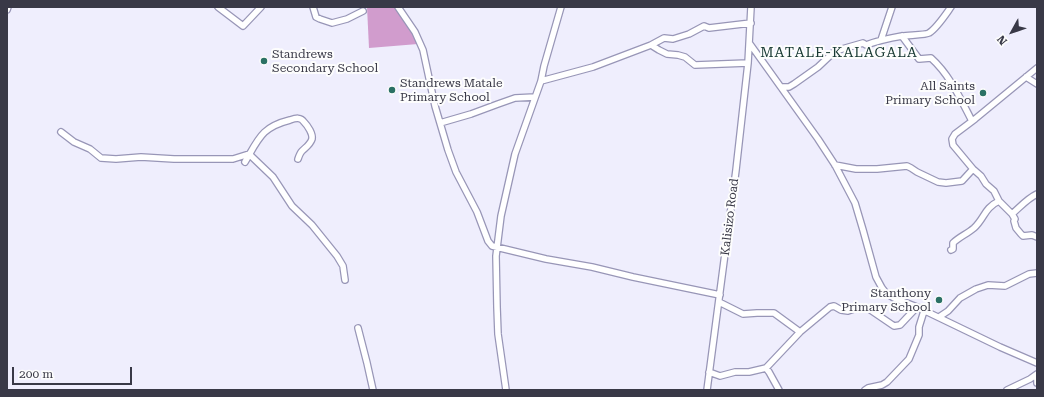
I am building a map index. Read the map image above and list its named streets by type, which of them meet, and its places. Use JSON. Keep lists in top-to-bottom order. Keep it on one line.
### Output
{"streets":{"street":["Kalisizo Road"]},"districts":["MATALE-KALAGALA"],"places":["Standrews Secondary School","Standrews Matale Primary School","All Saints Primary School","Stanthony Primary School"],"scale_bar":"200 m","north":"bottom left"}
